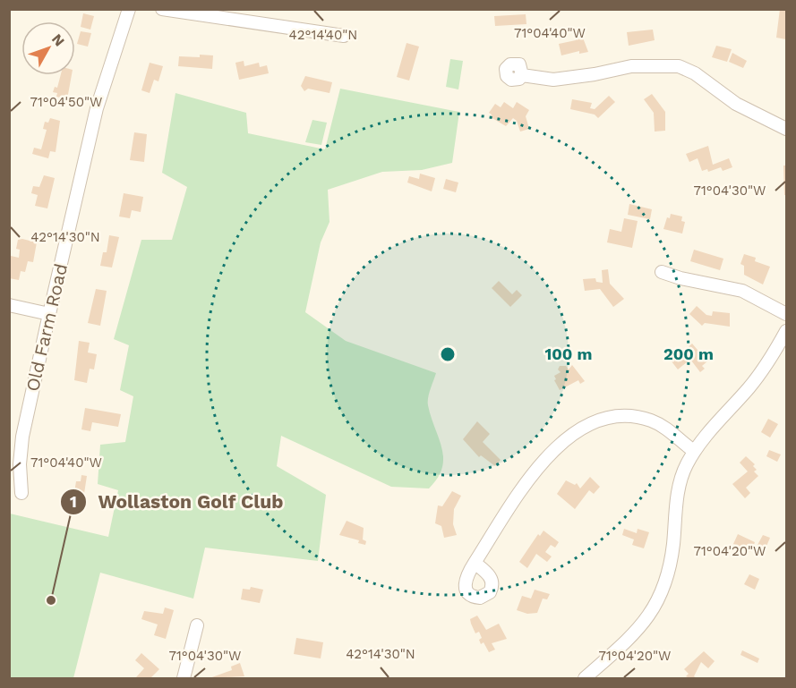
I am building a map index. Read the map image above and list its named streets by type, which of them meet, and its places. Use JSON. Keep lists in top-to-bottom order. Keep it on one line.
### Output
{"streets":{"street":["Old Farm Road"]},"places":["Wollaston Golf Club"],"north":"top right","coordinates":["71°04'40\"W","42°14'40\"N","71°04'50\"W","71°04'30\"W","42°14'30\"N","71°04'20\"W"],"rings":["100 m","200 m"]}
